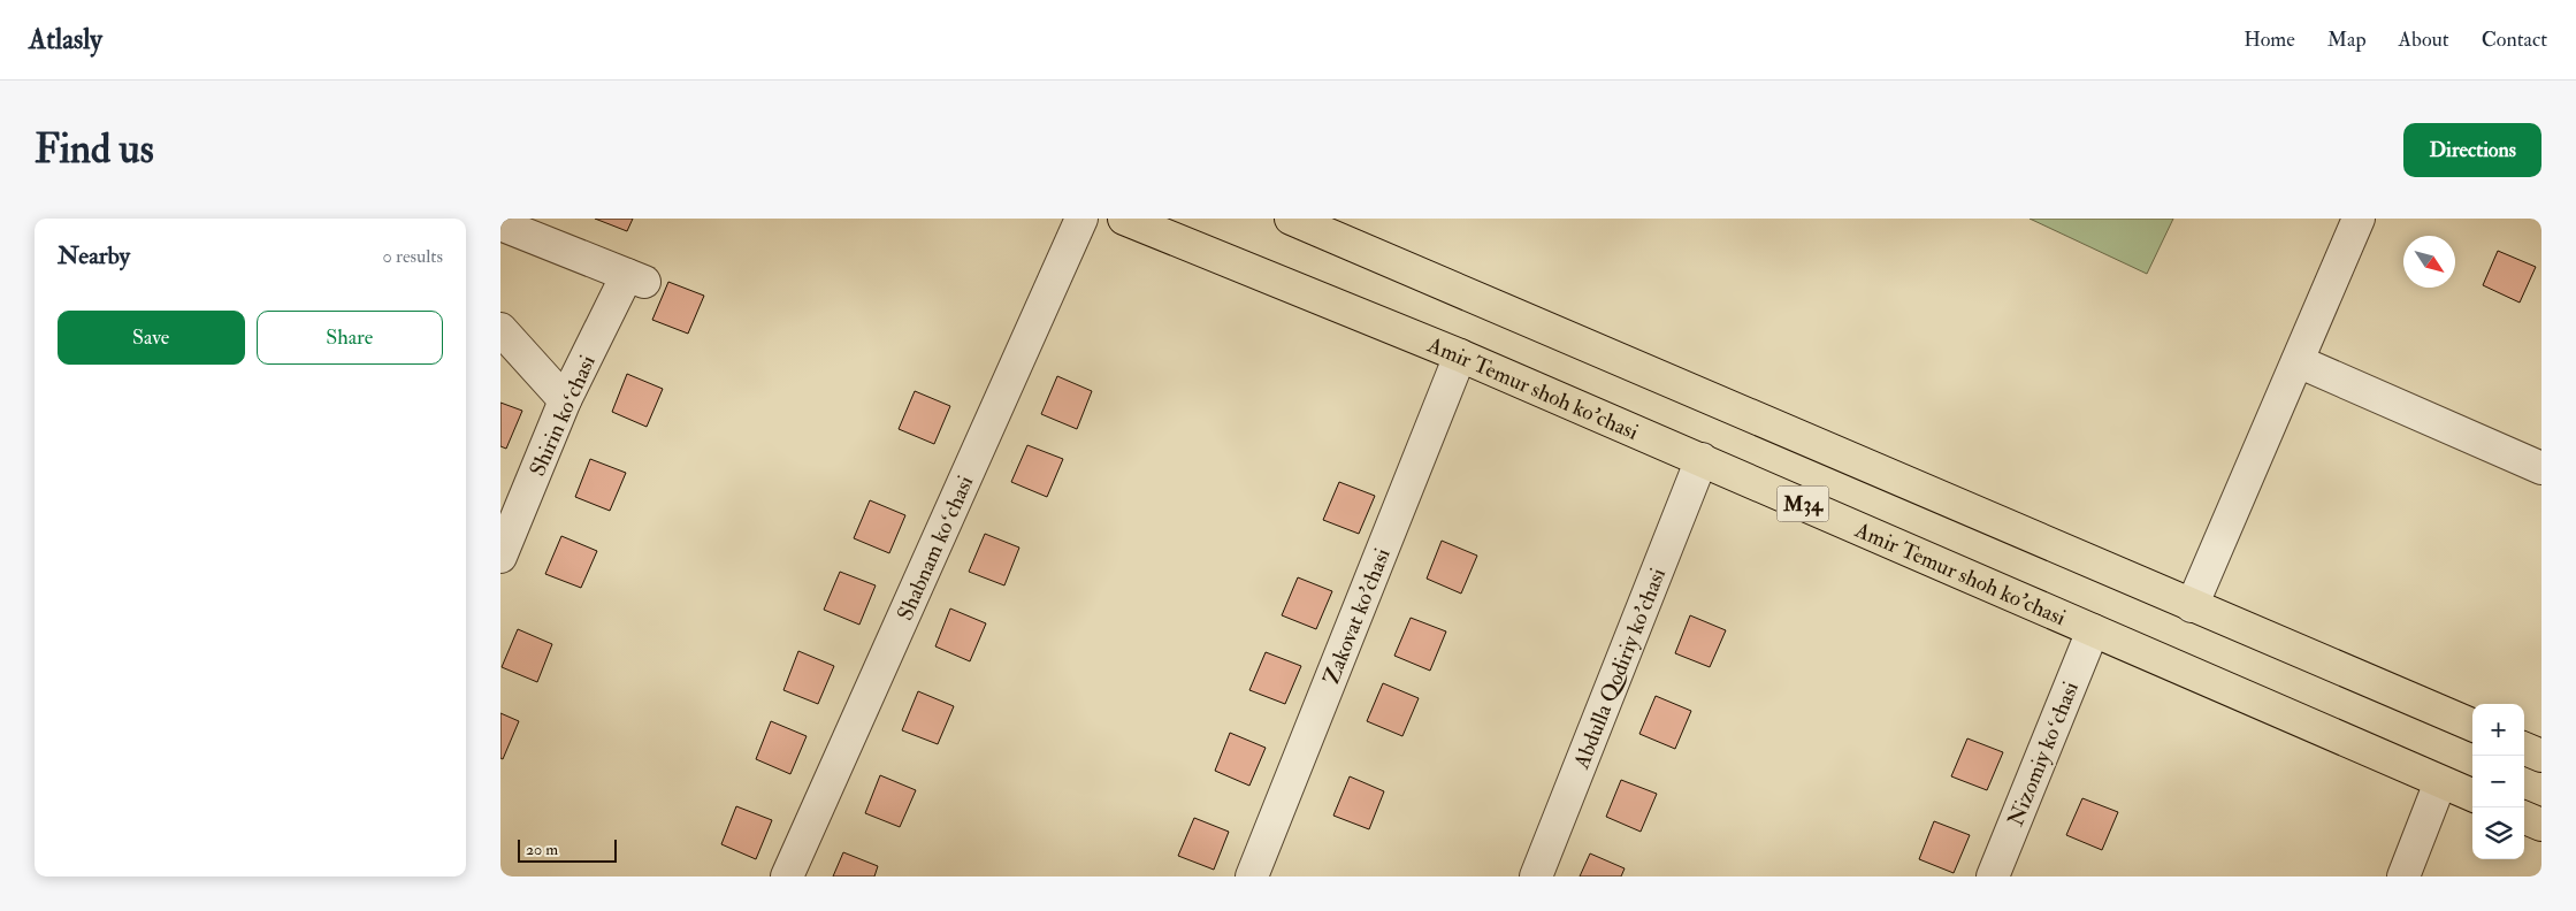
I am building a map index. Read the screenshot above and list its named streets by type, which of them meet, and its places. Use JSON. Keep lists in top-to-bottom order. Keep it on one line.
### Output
{"streets":{"highway":["Amir Temur shoh ko'chasi","M34"],"street":["Shirin koʻchasi","Shabnam koʻchasi","Zakovat ko'chasi","Abdulla Qodiriy ko'chasi","Nizomiy koʻchasi"]},"crossings":[["Amir Temur shoh ko'chasi","Zakovat ko'chasi"],["Amir Temur shoh ko'chasi","Abdulla Qodiriy ko'chasi"],["Amir Temur shoh ko'chasi","Nizomiy koʻchasi"]],"scale_bar":"20 m","north":"bottom right","page":{"header":"Atlasly","nav":["Home","Map","About","Contact"],"buttons":["Directions",["Save","Share"]],"title":"Find us","heading":["Nearby","0 results"],"map_buttons":["+","−"],"scale":"20 m"}}
